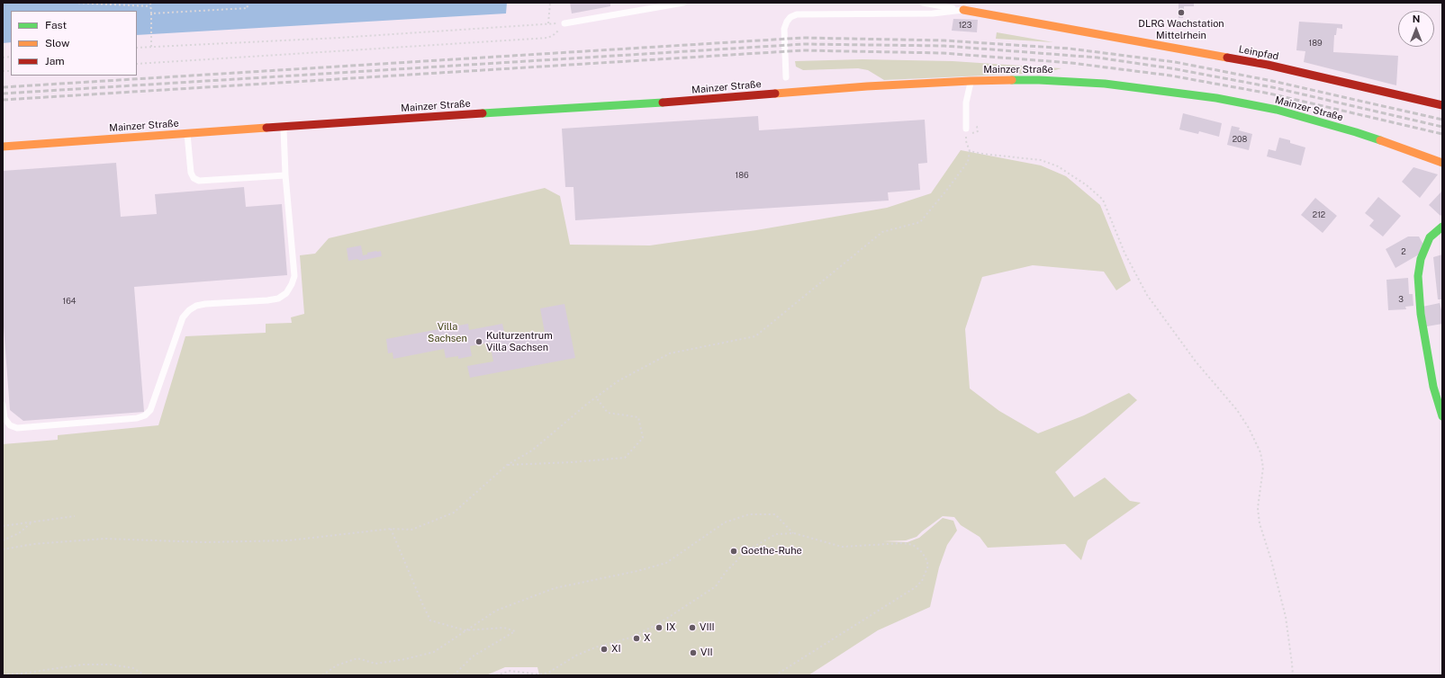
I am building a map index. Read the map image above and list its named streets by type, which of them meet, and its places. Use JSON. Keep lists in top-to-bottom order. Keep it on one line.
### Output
{"streets":{"main road":["Leinpfad","Mainzer Straße"]},"parks":["Villa Sachsen"],"places":["DLRG Wachstation Mittelrhein","Kulturzentrum Villa Sachsen","Goethe-Ruhe","IX","VIII","X","XI","VII"],"house_numbers":["123","189","208","186","212","2","3","164"],"legend":["Fast","Slow","Jam"],"north":"top"}
